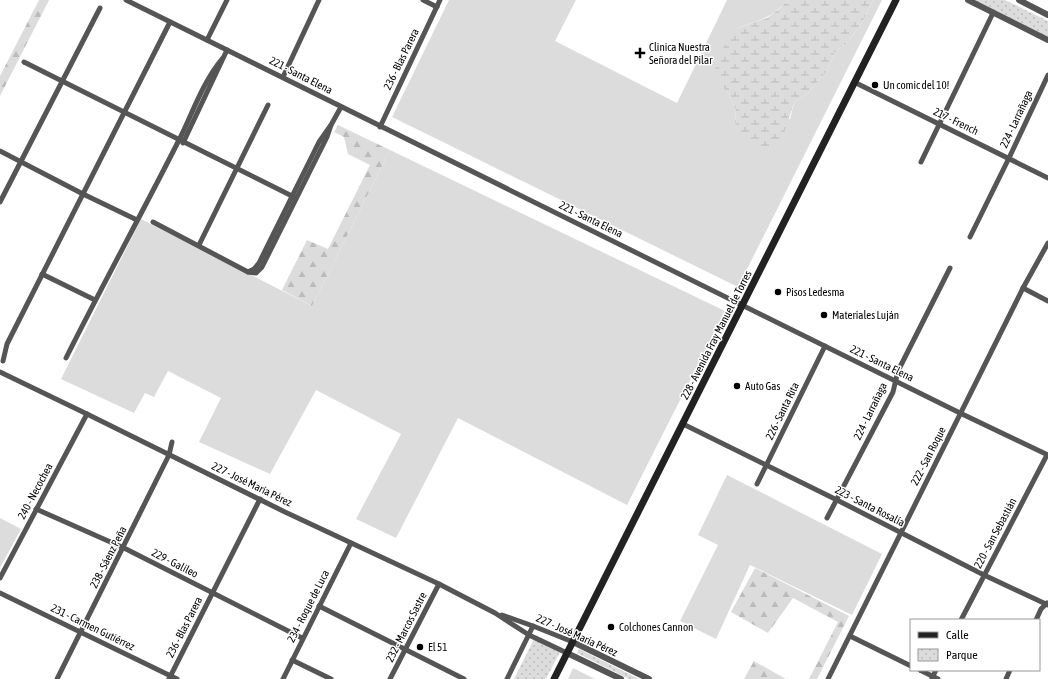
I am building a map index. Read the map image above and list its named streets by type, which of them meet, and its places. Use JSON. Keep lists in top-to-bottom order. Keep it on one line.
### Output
{"streets":{"main road":["228 - Avenida Fray Manuel de Torres"],"street":["236 - Blas Parera","221 - Santa Elena","224 - Larrañaga","217 - French","226 - Santa Rita","222 - San Roque","227 - José María Pérez","240 - Necochea","223 - Santa Rosalía","220 - San Sebastián","238 - Sáenz Peña","229 - Galileo","234 - Roque de Luca","231 - Carmen Gutiérrez","232 - Marcos Sastre"]},"crossings":[["236 - Blas Parera","221 - Santa Elena"],["236 - Blas Parera","227 - José María Pérez"],["236 - Blas Parera","229 - Galileo"],["236 - Blas Parera","231 - Carmen Gutiérrez"],["221 - Santa Elena","224 - Larrañaga"],["221 - Santa Elena","228 - Avenida Fray Manuel de Torres"],["221 - Santa Elena","226 - Santa Rita"],["221 - Santa Elena","222 - San Roque"],["221 - Santa Elena","220 - San Sebastián"],["224 - Larrañaga","217 - French"],["224 - Larrañaga","223 - Santa Rosalía"],["217 - French","228 - Avenida Fray Manuel de Torres"],["228 - Avenida Fray Manuel de Torres","227 - José María Pérez"],["228 - Avenida Fray Manuel de Torres","223 - Santa Rosalía"],["226 - Santa Rita","223 - Santa Rosalía"],["222 - San Roque","223 - Santa Rosalía"],["227 - José María Pérez","240 - Necochea"],["227 - José María Pérez","238 - Sáenz Peña"],["227 - José María Pérez","234 - Roque de Luca"],["227 - José María Pérez","232 - Marcos Sastre"],["240 - Necochea","229 - Galileo"],["223 - Santa Rosalía","220 - San Sebastián"],["238 - Sáenz Peña","229 - Galileo"],["238 - Sáenz Peña","231 - Carmen Gutiérrez"],["229 - Galileo","234 - Roque de Luca"]],"places":{"health":["Clinica Nuestra Señora del Pilar"],"other":["Un comic del 10!","Pisos Ledesma","Materiales Luján","Auto Gas","Colchones Cannon","El 51"]},"legend":["Calle","Parque"]}
